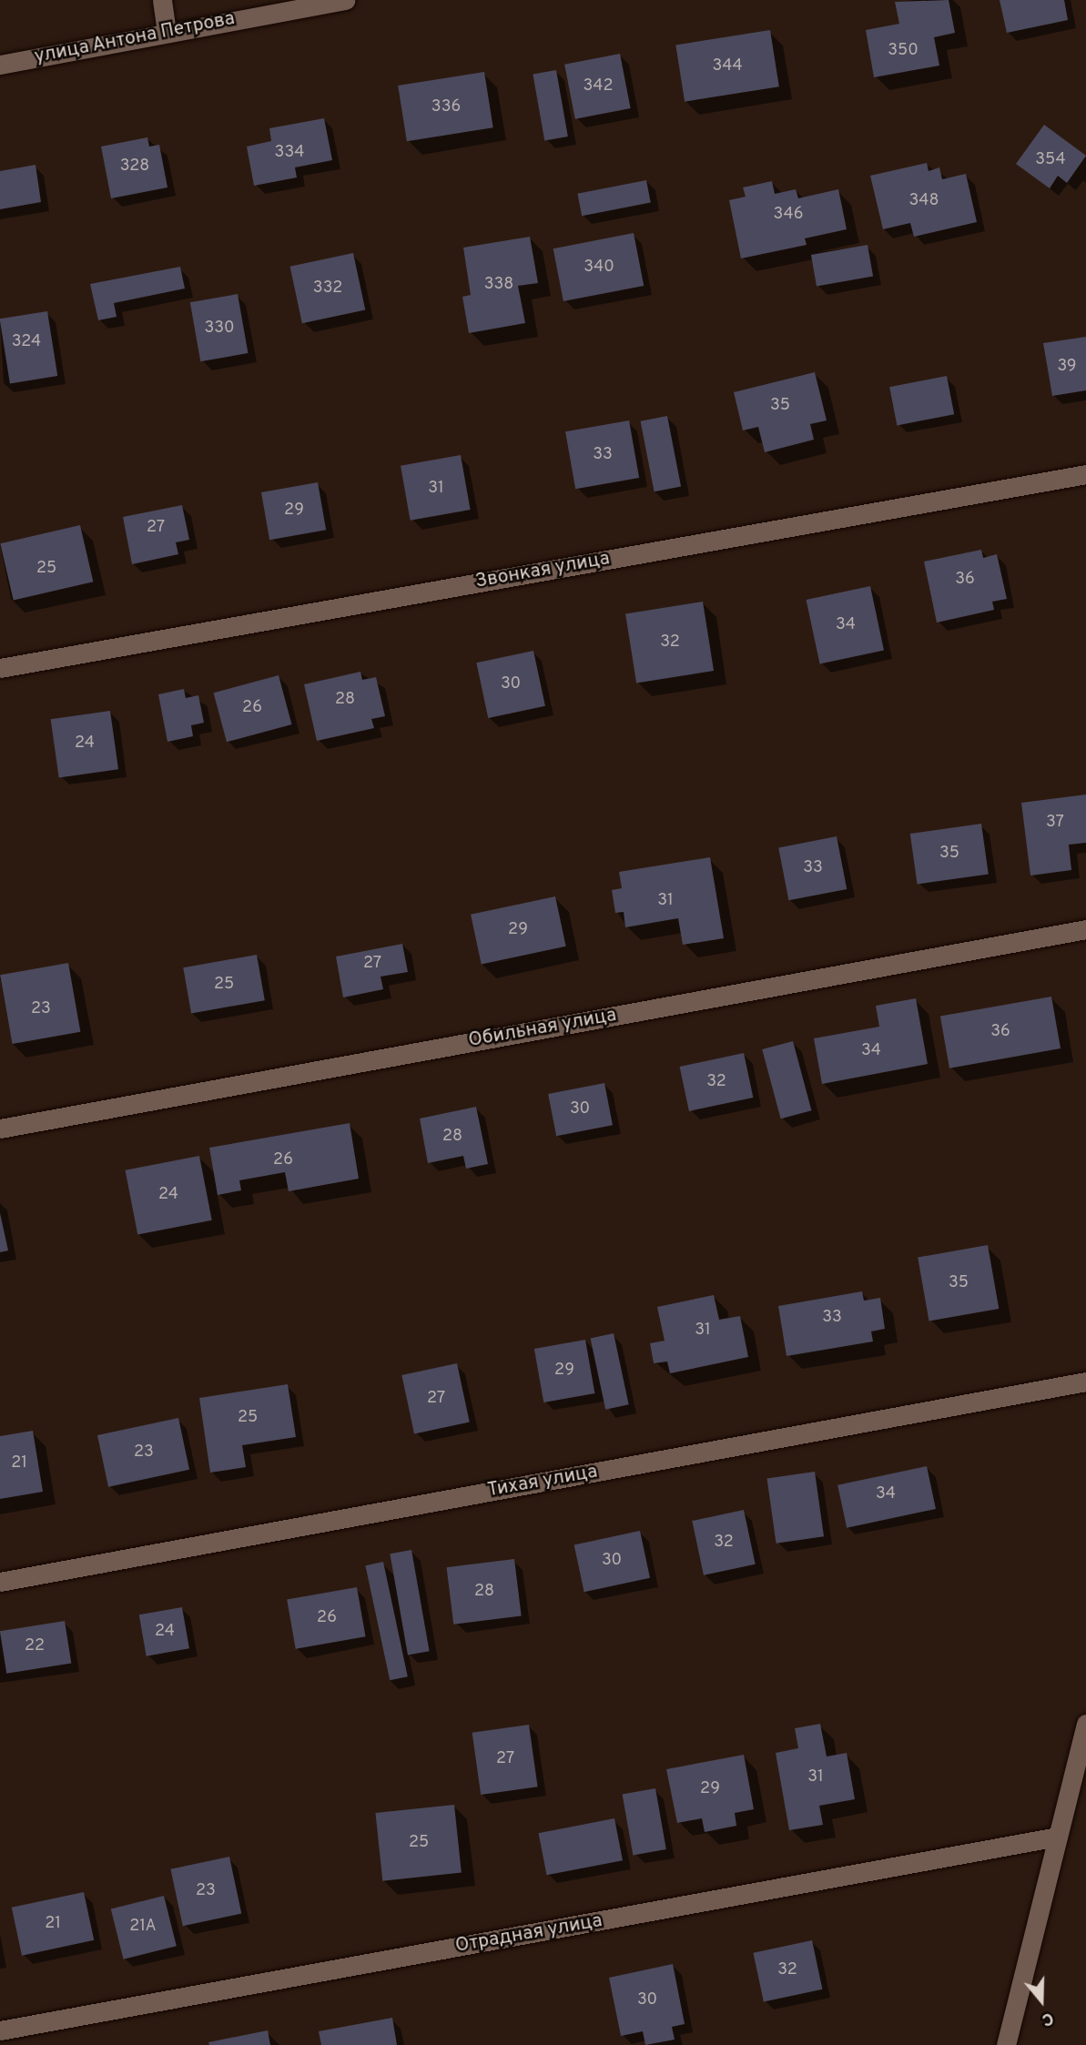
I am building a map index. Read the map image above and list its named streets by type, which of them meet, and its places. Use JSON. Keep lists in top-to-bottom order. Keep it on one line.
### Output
{"streets":{"street":["улица Антона Петрова","Звонкая улица","Обильная улица","Тихая улица","Отрадная улица"]},"house_numbers":["350","344","342","336","334","354","328","348","346","340","338","332","330","324","39","35","33","31","29","27","25","36","34","32","30","28","26","24","37","35","33","31","29","27","25","23","36","34","32","30","28","26","24","35","33","31","29","27","25","23","21","34","32","30","28","26","24","22","27","31","29","25","23","21","21А","32","30"],"north":"bottom"}
